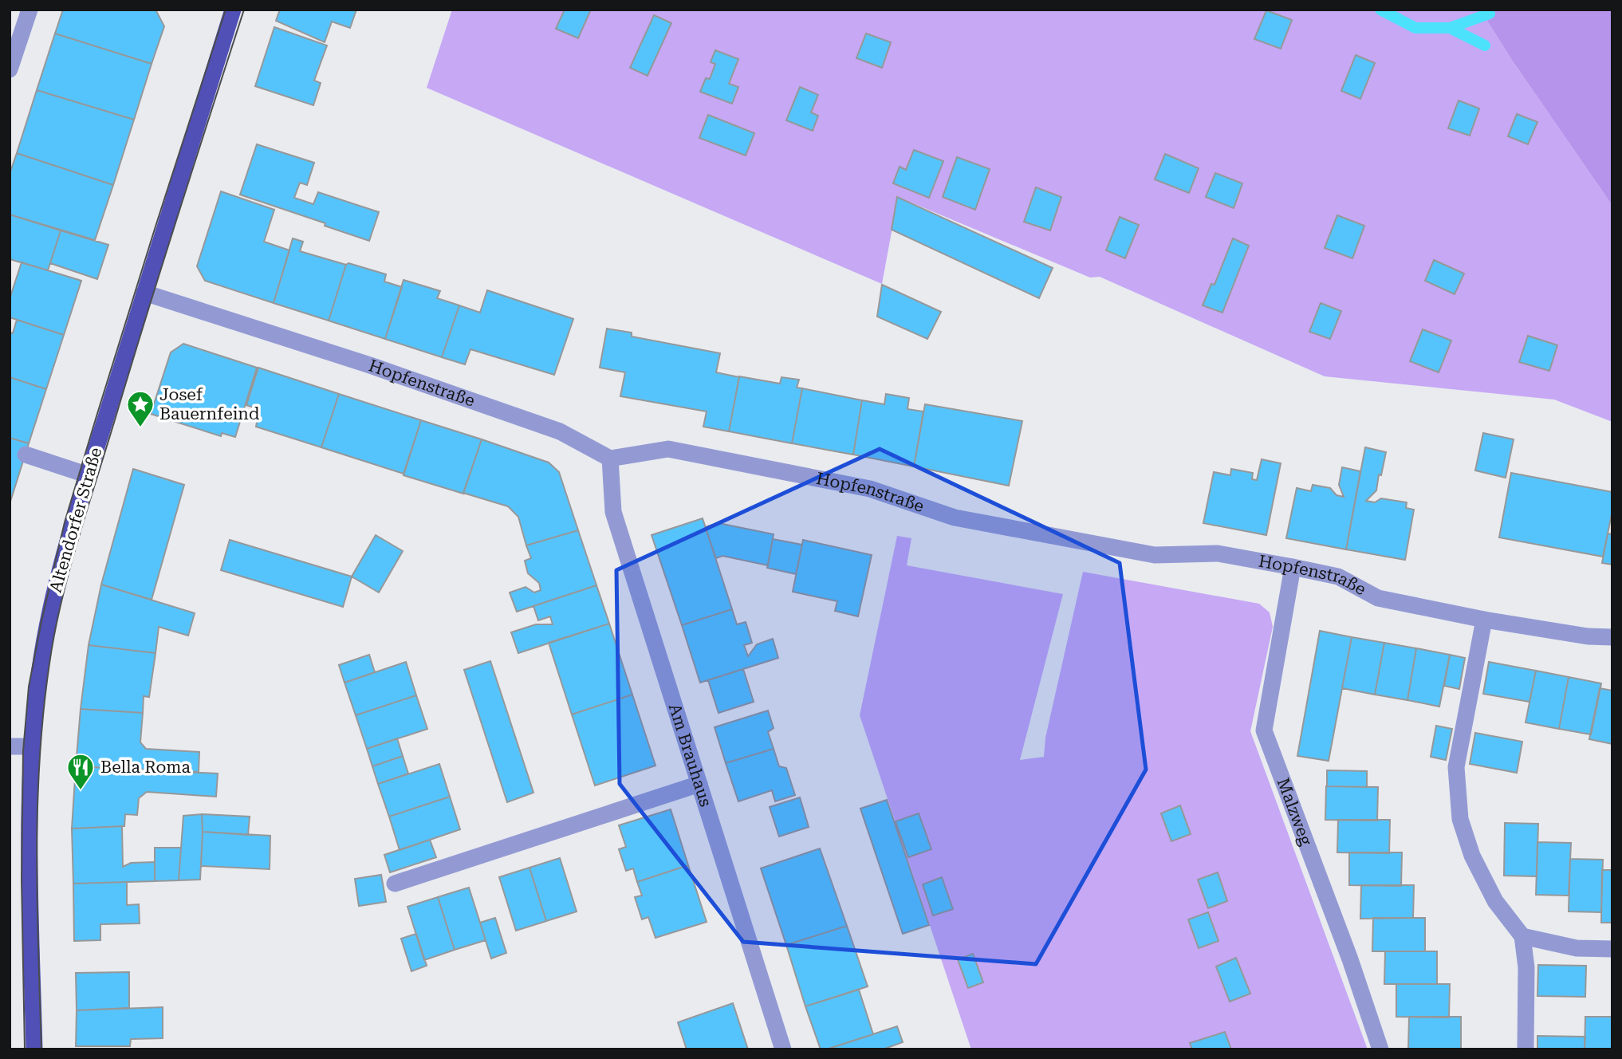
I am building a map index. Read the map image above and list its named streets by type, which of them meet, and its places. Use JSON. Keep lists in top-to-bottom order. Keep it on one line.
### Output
{"streets":{"main road":["Altendorfer Straße"],"street":["Hopfenstraße","Am Brauhaus","Malzweg"]},"crossings":[["Hopfenstraße","Altendorfer Straße"],["Hopfenstraße","Am Brauhaus"],["Hopfenstraße","Malzweg"]],"places":{"place":["Josef Bauernfeind"],"restaurant":["Bella Roma"]}}
